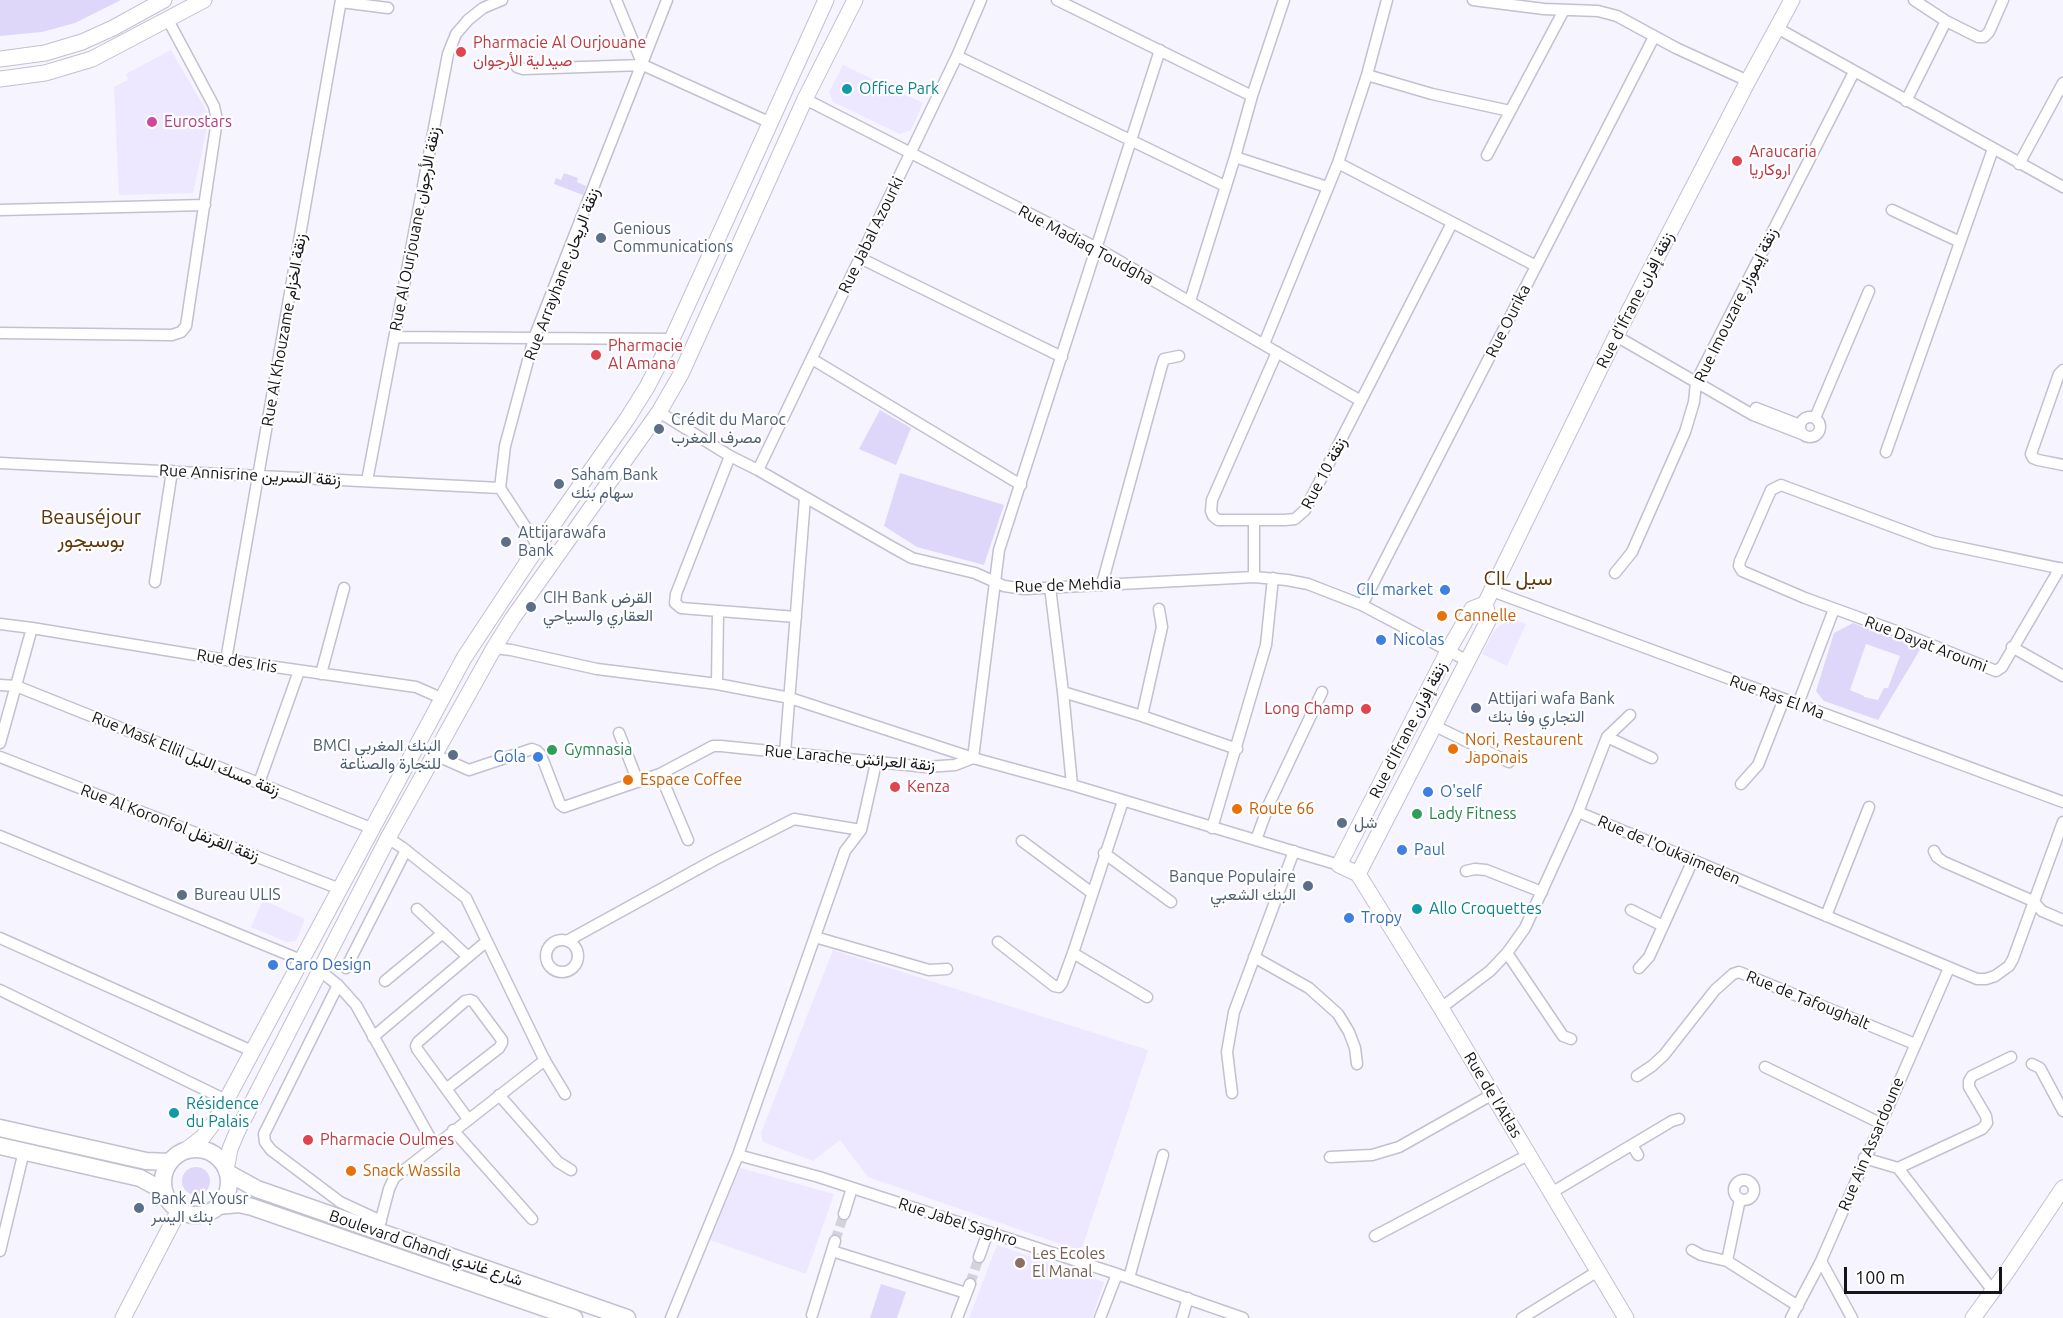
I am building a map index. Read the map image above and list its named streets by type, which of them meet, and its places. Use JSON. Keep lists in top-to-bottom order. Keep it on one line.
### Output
{"streets":{"main road":["Rue d'Ifrane زنقة إفران","Rue de l'Atlas","Boulevard Ghandi شارع غاندي"],"street":["Rue Al Ourjouane زنقة الأرجوان","Rue Jabal Azourki","Rue Madiaq Toudgha","Rue Arrayhane زنقة الريحان","Rue Imouzare زنقة إيموزار","Rue Ourika","Rue Al Khouzame زنقة الخزام","Rue 10 زنقة","Rue Annisrine زنقة النسرين","Rue de Mehdia","Rue Dayat Aroumi","Rue des Iris","Rue Ras El Ma","Rue Mask Ellil زنقة مسك الليل","Rue Larache زنقة العرائش","Rue Al Koronfol زنقة القرنفل","Rue de l'Oukaimeden","Rue de Tafoughalt","Rue Ain Assardoune","Rue Jabel Saghro"]},"crossings":[["Rue Al Ourjouane زنقة الأرجوان","Rue Annisrine زنقة النسرين"],["Rue Jabal Azourki","Rue Madiaq Toudgha"],["Rue Jabal Azourki","Rue de Mehdia"],["Rue Madiaq Toudgha","Rue 10 زنقة"],["Rue Arrayhane زنقة الريحان","Rue Annisrine زنقة النسرين"],["Rue d'Ifrane زنقة إفران","Rue de Mehdia"],["Rue d'Ifrane زنقة إفران","Rue Ras El Ma"],["Rue d'Ifrane زنقة إفران","Rue de l'Atlas"],["Rue Ourika","Rue de Mehdia"],["Rue Al Khouzame زنقة الخزام","Rue Annisrine زنقة النسرين"],["Rue Al Khouzame زنقة الخزام","Rue des Iris"],["Rue de l'Oukaimeden","Rue de l'Atlas"],["Rue de l'Oukaimeden","Rue Ain Assardoune"],["Rue de Tafoughalt","Rue Ain Assardoune"]],"districts":["Beauséjour بوسيجور","CIL سيل"],"places":["Pharmacie Al Ourjouane صيدلية الأرجوان","Office Park","Eurostars","Araucaria اروكاريا","Genious Communications","Pharmacie Al Amana","Crédit du Maroc مصرف المغرب","Saham Bank سهام بنك","Attijarawafa Bank","CIL market","CIH Bank القرض العقاري والسياحي","Cannelle","Nicolas","Attijari wafa Bank التجاري وفا بنك","Long Champ","Nori, Restaurent Japonais","Gymnasia","BMCI البنك المغربي للتجارة والصناعة","Gola","Espace Coffee","Kenza","O'self","Route 66","Lady Fitness","شل","Paul","Banque Populaire البنك الشعبي","Bureau ULIS","Allo Croquettes","Tropy","Caro Design","Résidence du Palais","Pharmacie Oulmes","Snack Wassila","Bank Al Yousr بنك اليسر","Les Ecoles El Manal"],"scale_bar":"100 m"}
